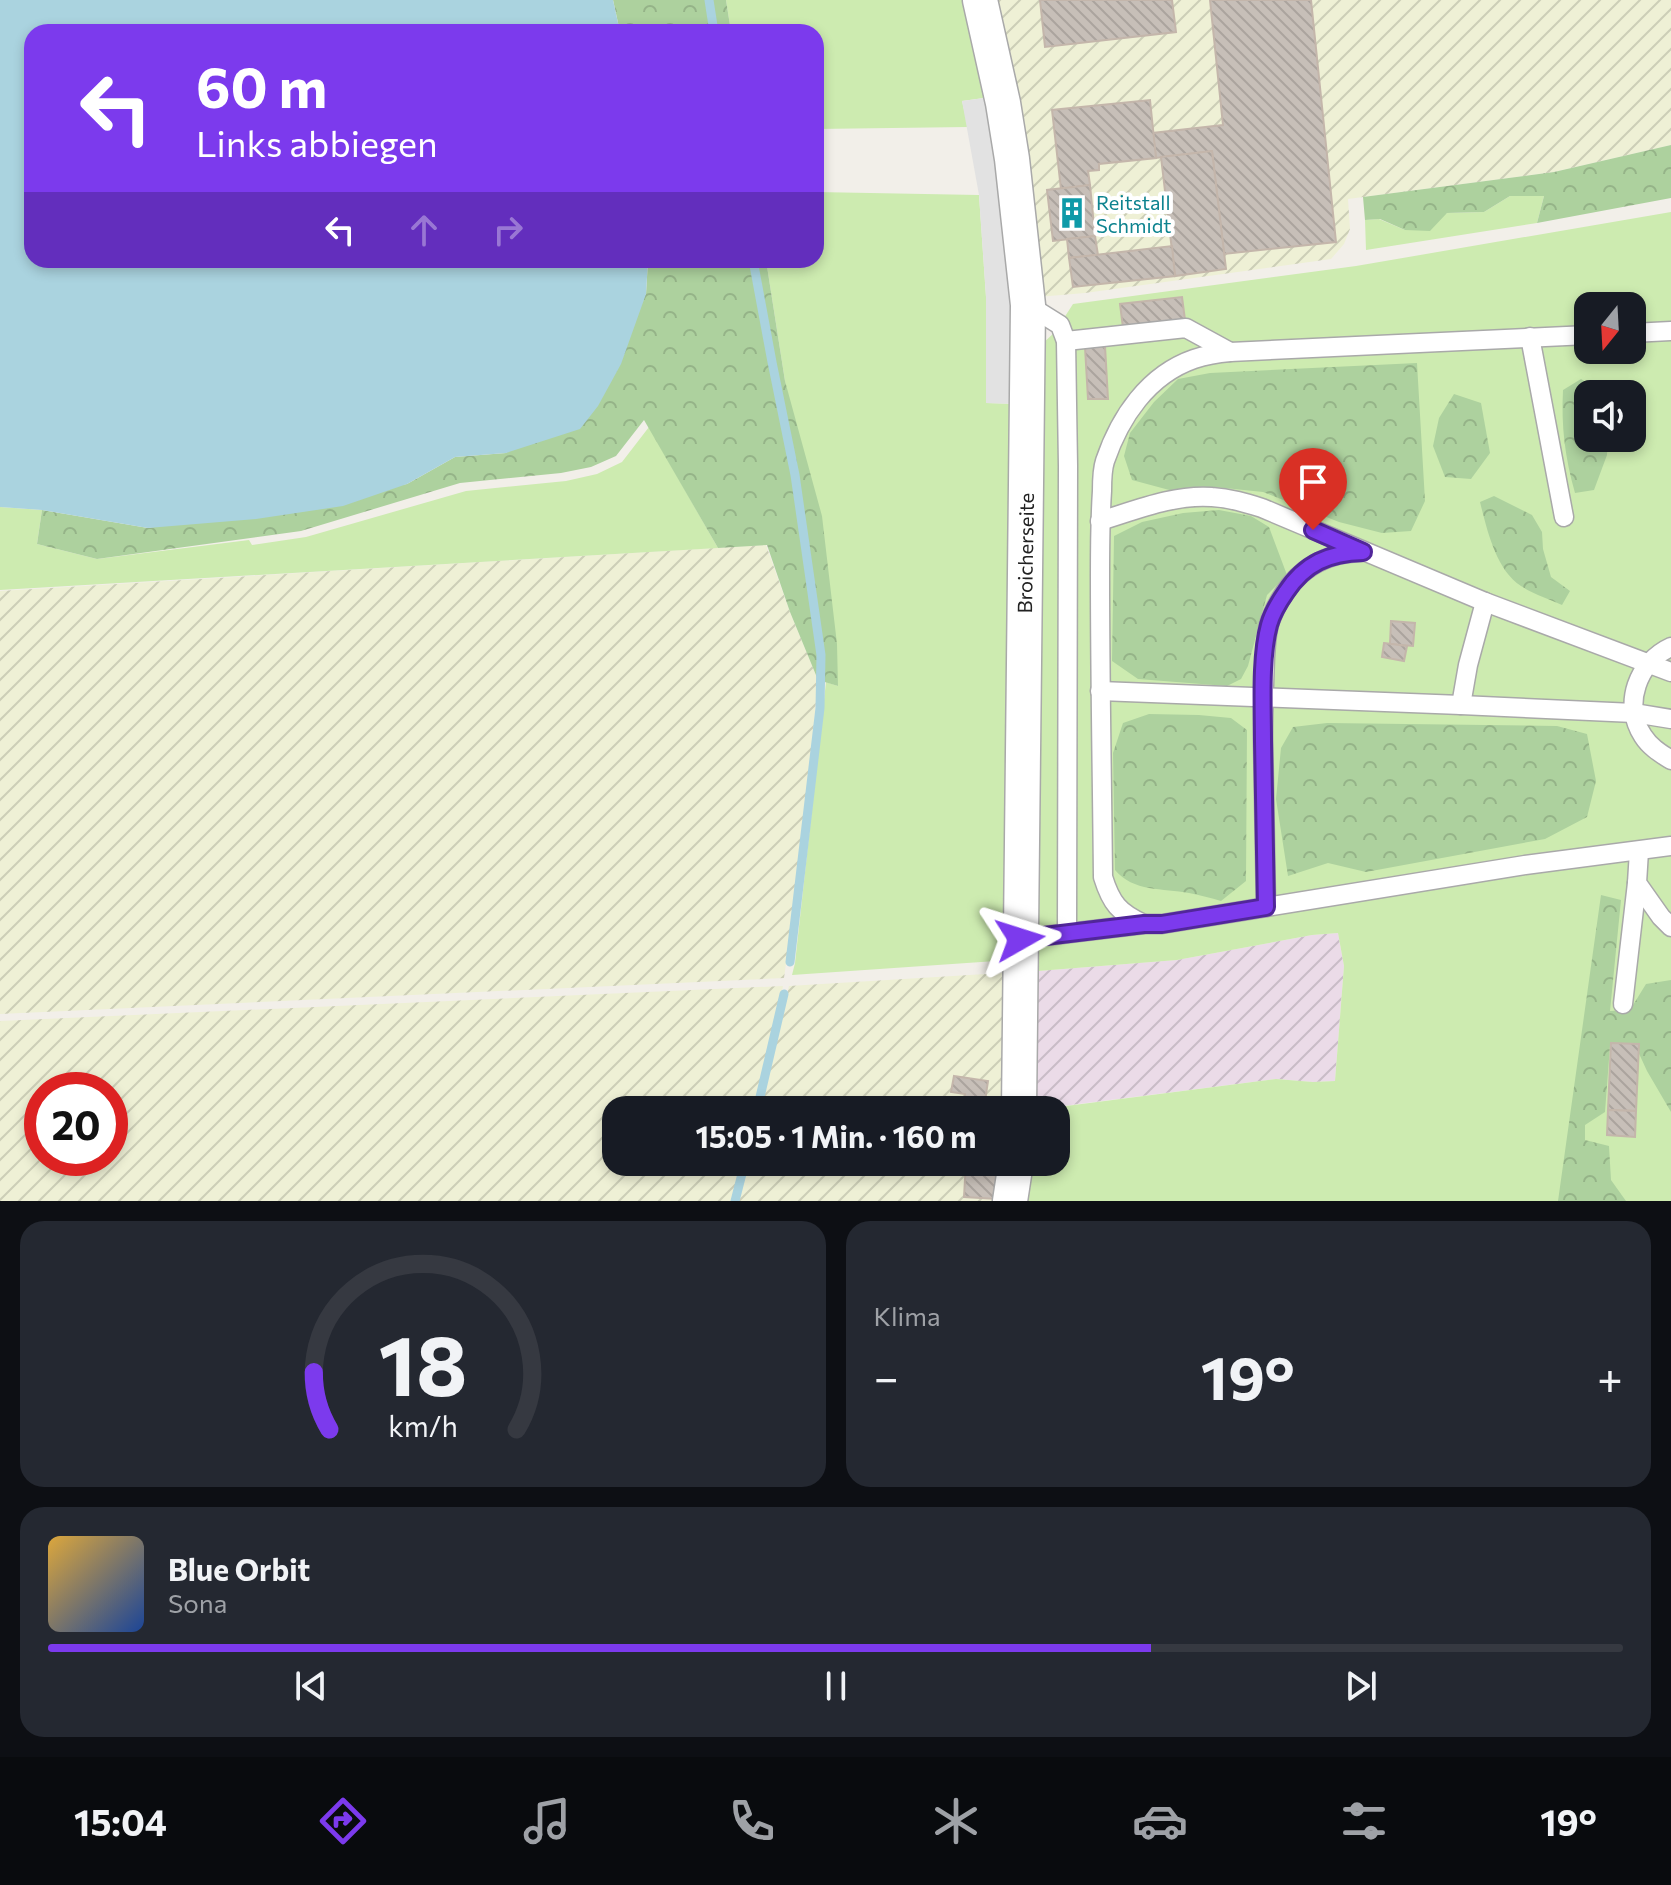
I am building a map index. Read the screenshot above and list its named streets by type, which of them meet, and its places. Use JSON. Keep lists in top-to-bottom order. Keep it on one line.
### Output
{"streets":{"street":["Broicherseite"]},"places":{"building":["Reitstall Schmidt"]},"north":"bottom","page":{"turn":["60 m","Links abbiegen"],"limit":"20","trip":"15:05 · 1 Min. · 160 m","tile":"Klima","heat":["−","19°","+"],"song":["Blue Orbit","Sona"],"tabs":["15:04","19°"],"gauge":["18","km/h"]}}
